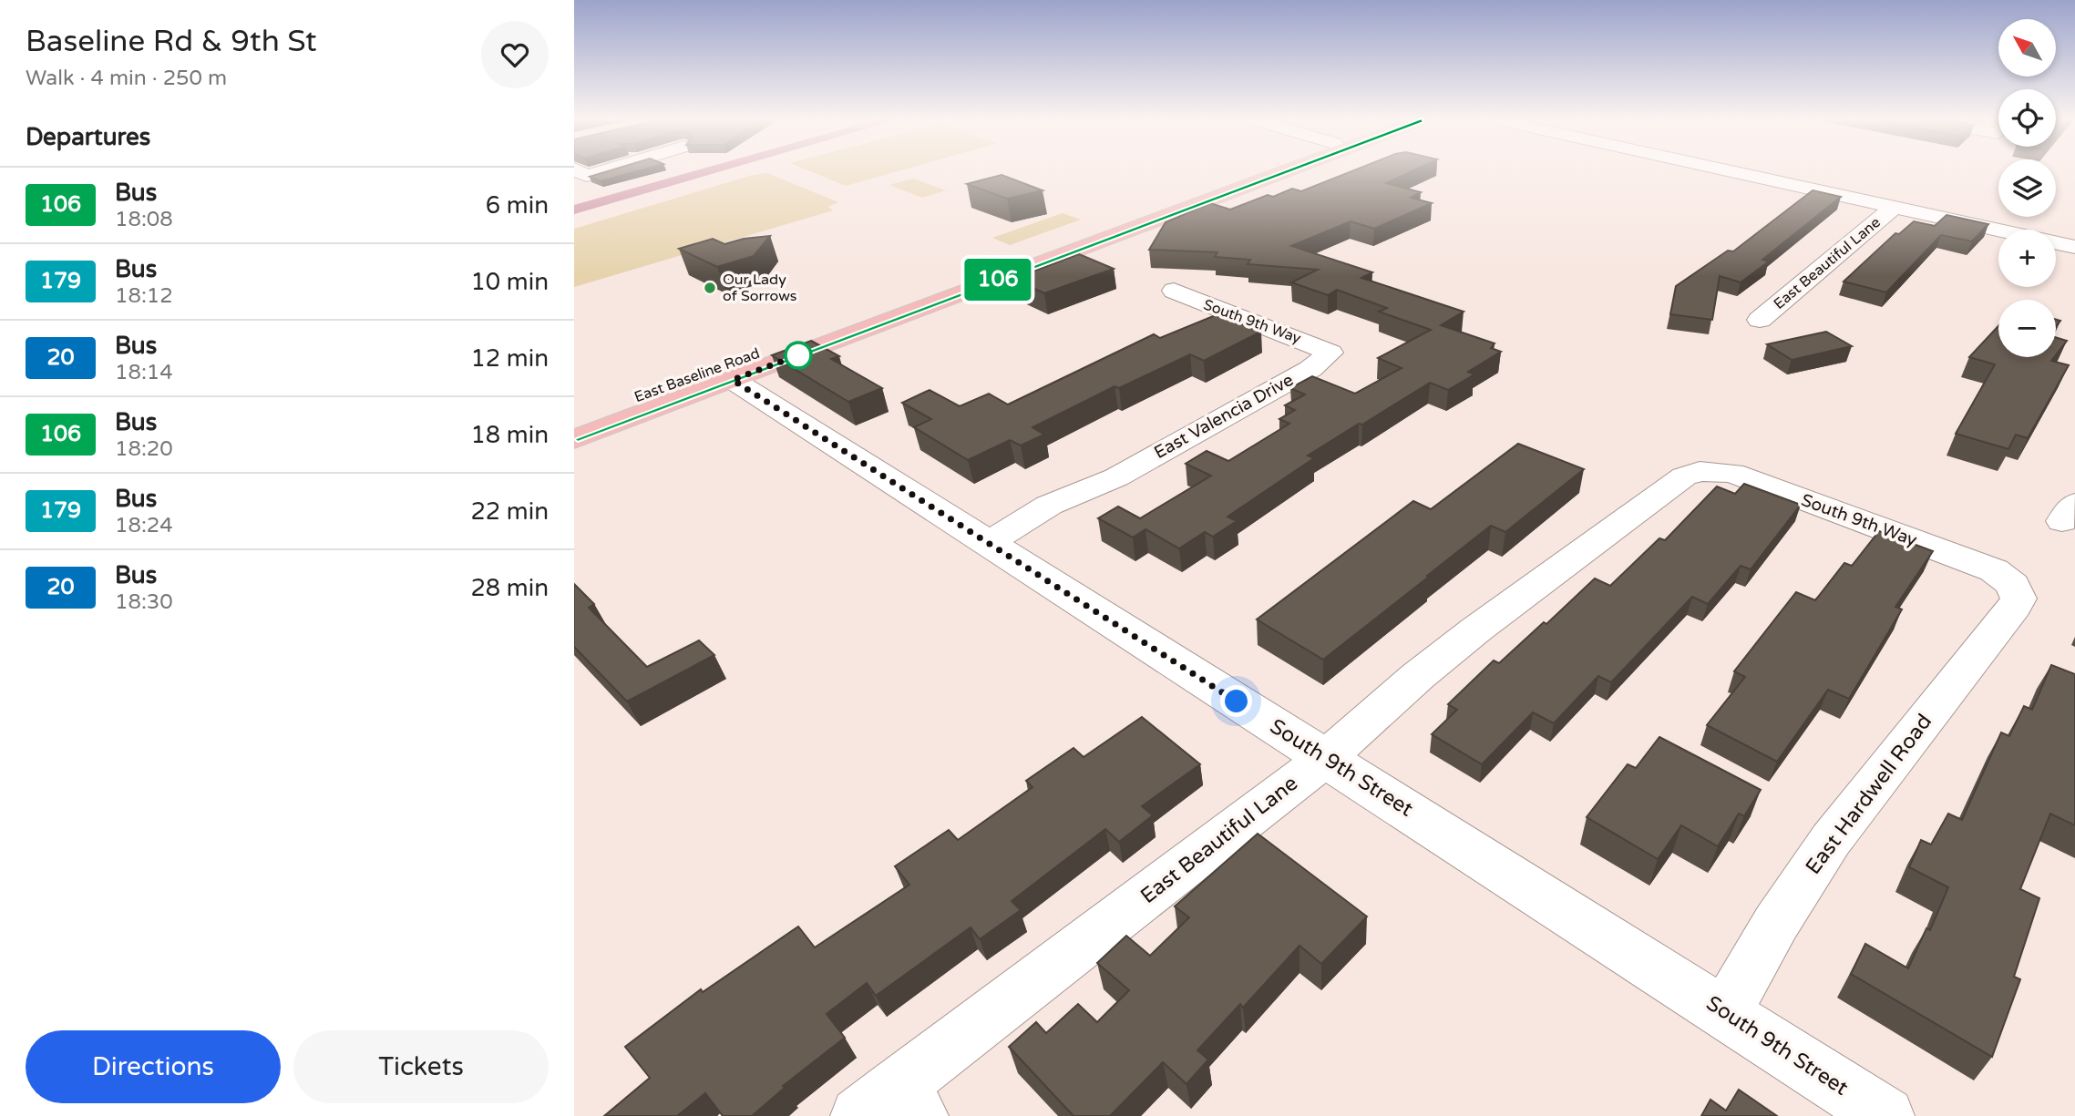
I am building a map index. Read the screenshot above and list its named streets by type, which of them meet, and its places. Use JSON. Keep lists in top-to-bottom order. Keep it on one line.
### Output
{"streets":{"main road":["East Baseline Road"],"street":["East Beautiful Lane","South 9th Way","East Valencia Drive","South 9th Street","East Hardwell Road"]},"crossings":[["East Beautiful Lane","South 9th Way"],["East Beautiful Lane","South 9th Street"],["South 9th Way","East Valencia Drive"],["South 9th Way","East Hardwell Road"],["East Baseline Road","South 9th Street"],["East Valencia Drive","South 9th Street"],["South 9th Street","East Hardwell Road"]],"places":["Our Lady of Sorrows"],"lines":["bus line 106"],"north":"top left","page":{"heading":[["Baseline Rd & 9th St","Walk · 4 min · 250 m"],"Departures"],"on_map":"106","map_buttons":["+","−"],"list":[{"mark":"106","name":"Bus","note":"18:08","value":"6 min"},{"mark":"179","name":"Bus","note":"18:12","value":"10 min"},{"mark":"20","name":"Bus","note":"18:14","value":"12 min"},{"mark":"106","name":"Bus","note":"18:20","value":"18 min"},{"mark":"179","name":"Bus","note":"18:24","value":"22 min"},{"mark":"20","name":"Bus","note":"18:30","value":"28 min"}],"buttons":["Directions","Tickets"]}}
